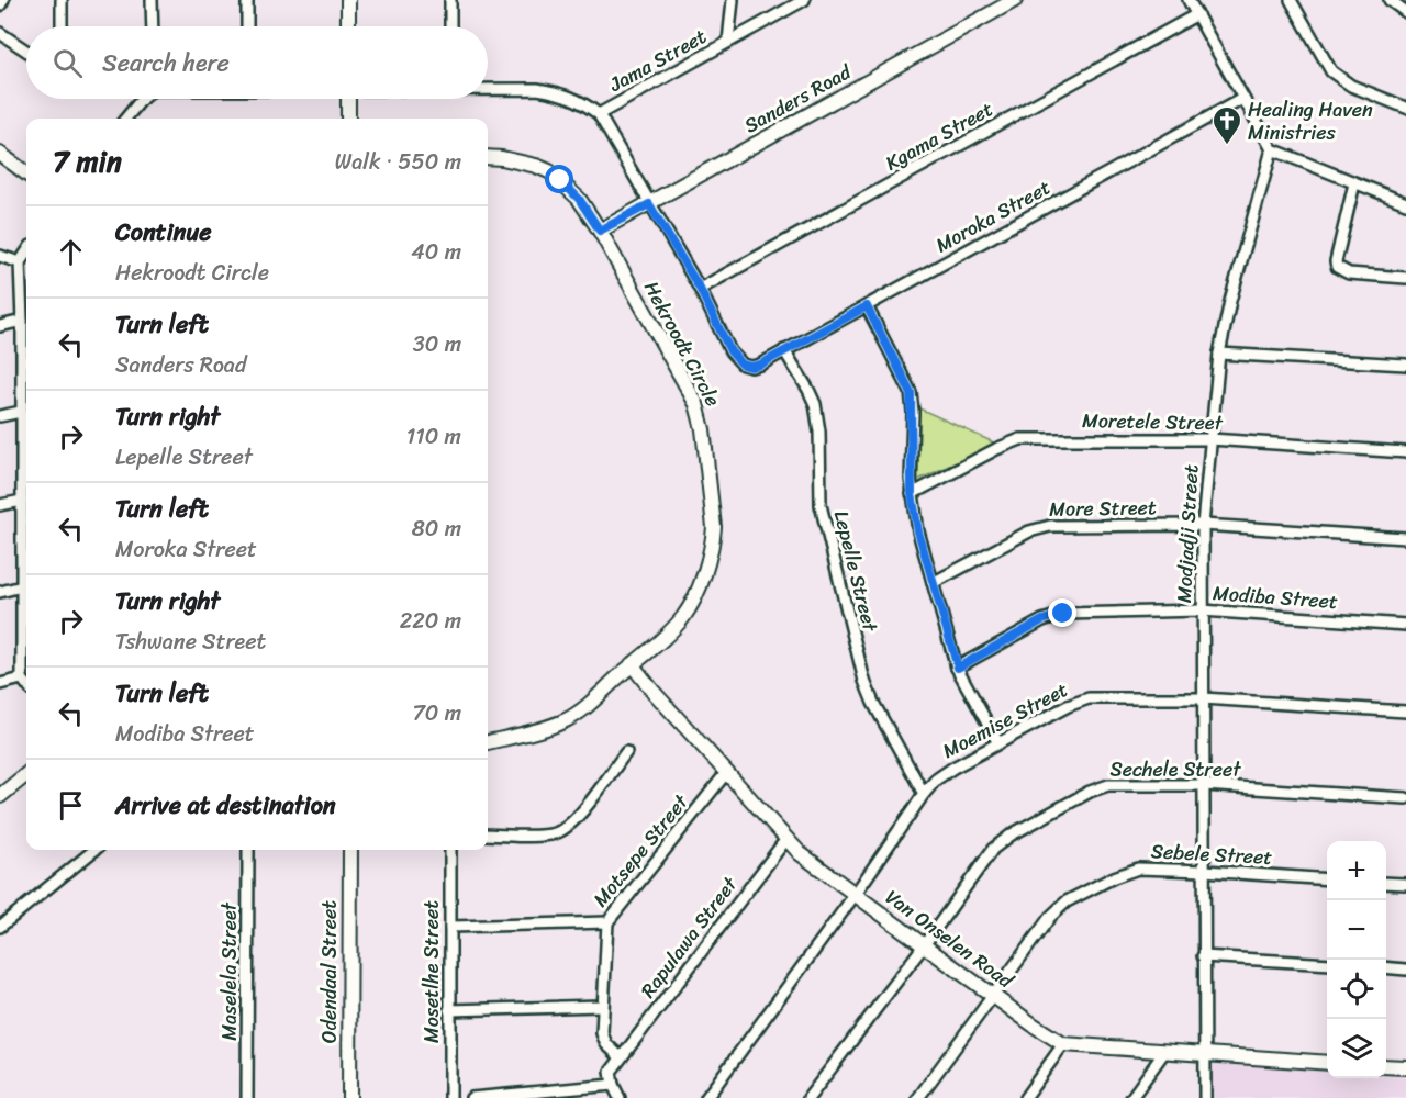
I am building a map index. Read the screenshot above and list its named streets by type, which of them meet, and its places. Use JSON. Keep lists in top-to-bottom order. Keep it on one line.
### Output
{"streets":{"street":["Jama Street","Sanders Road","Kgama Street","Moroka Street","Hekroodt Circle","Moretele Street","More Street","Modjadji Street","Lepelle Street","Modiba Street","Moemise Street","Sechele Street","Motsepe Street","Sebele Street","Rapulawa Street","Van Onselen Road","Maselela Street","Odendaal Street","Mosetlhe Street"]},"crossings":[["Sanders Road","Hekroodt Circle"],["Kgama Street","Moroka Street"],["Moroka Street","Lepelle Street"],["Hekroodt Circle","Van Onselen Road"],["Moretele Street","Modjadji Street"],["More Street","Modjadji Street"],["Modjadji Street","Modiba Street"],["Modjadji Street","Moemise Street"],["Modjadji Street","Sechele Street"],["Modjadji Street","Sebele Street"],["Lepelle Street","Moemise Street"],["Moemise Street","Van Onselen Road"],["Sechele Street","Van Onselen Road"],["Motsepe Street","Van Onselen Road"],["Motsepe Street","Mosetlhe Street"],["Sebele Street","Van Onselen Road"],["Rapulawa Street","Van Onselen Road"]],"places":{"church":["Healing Haven Ministries"]},"page":{"search":"Search here","heading":["7 min","Walk · 550 m"],"list":[["Continue","Hekroodt Circle","40 m"],["Turn left","Sanders Road","30 m"],["Turn right","Lepelle Street","110 m"],["Turn left","Moroka Street","80 m"],["Turn right","Tshwane Street","220 m"],["Turn left","Modiba Street","70 m"],"Arrive at destination"],"map_buttons":["+","−"]}}
